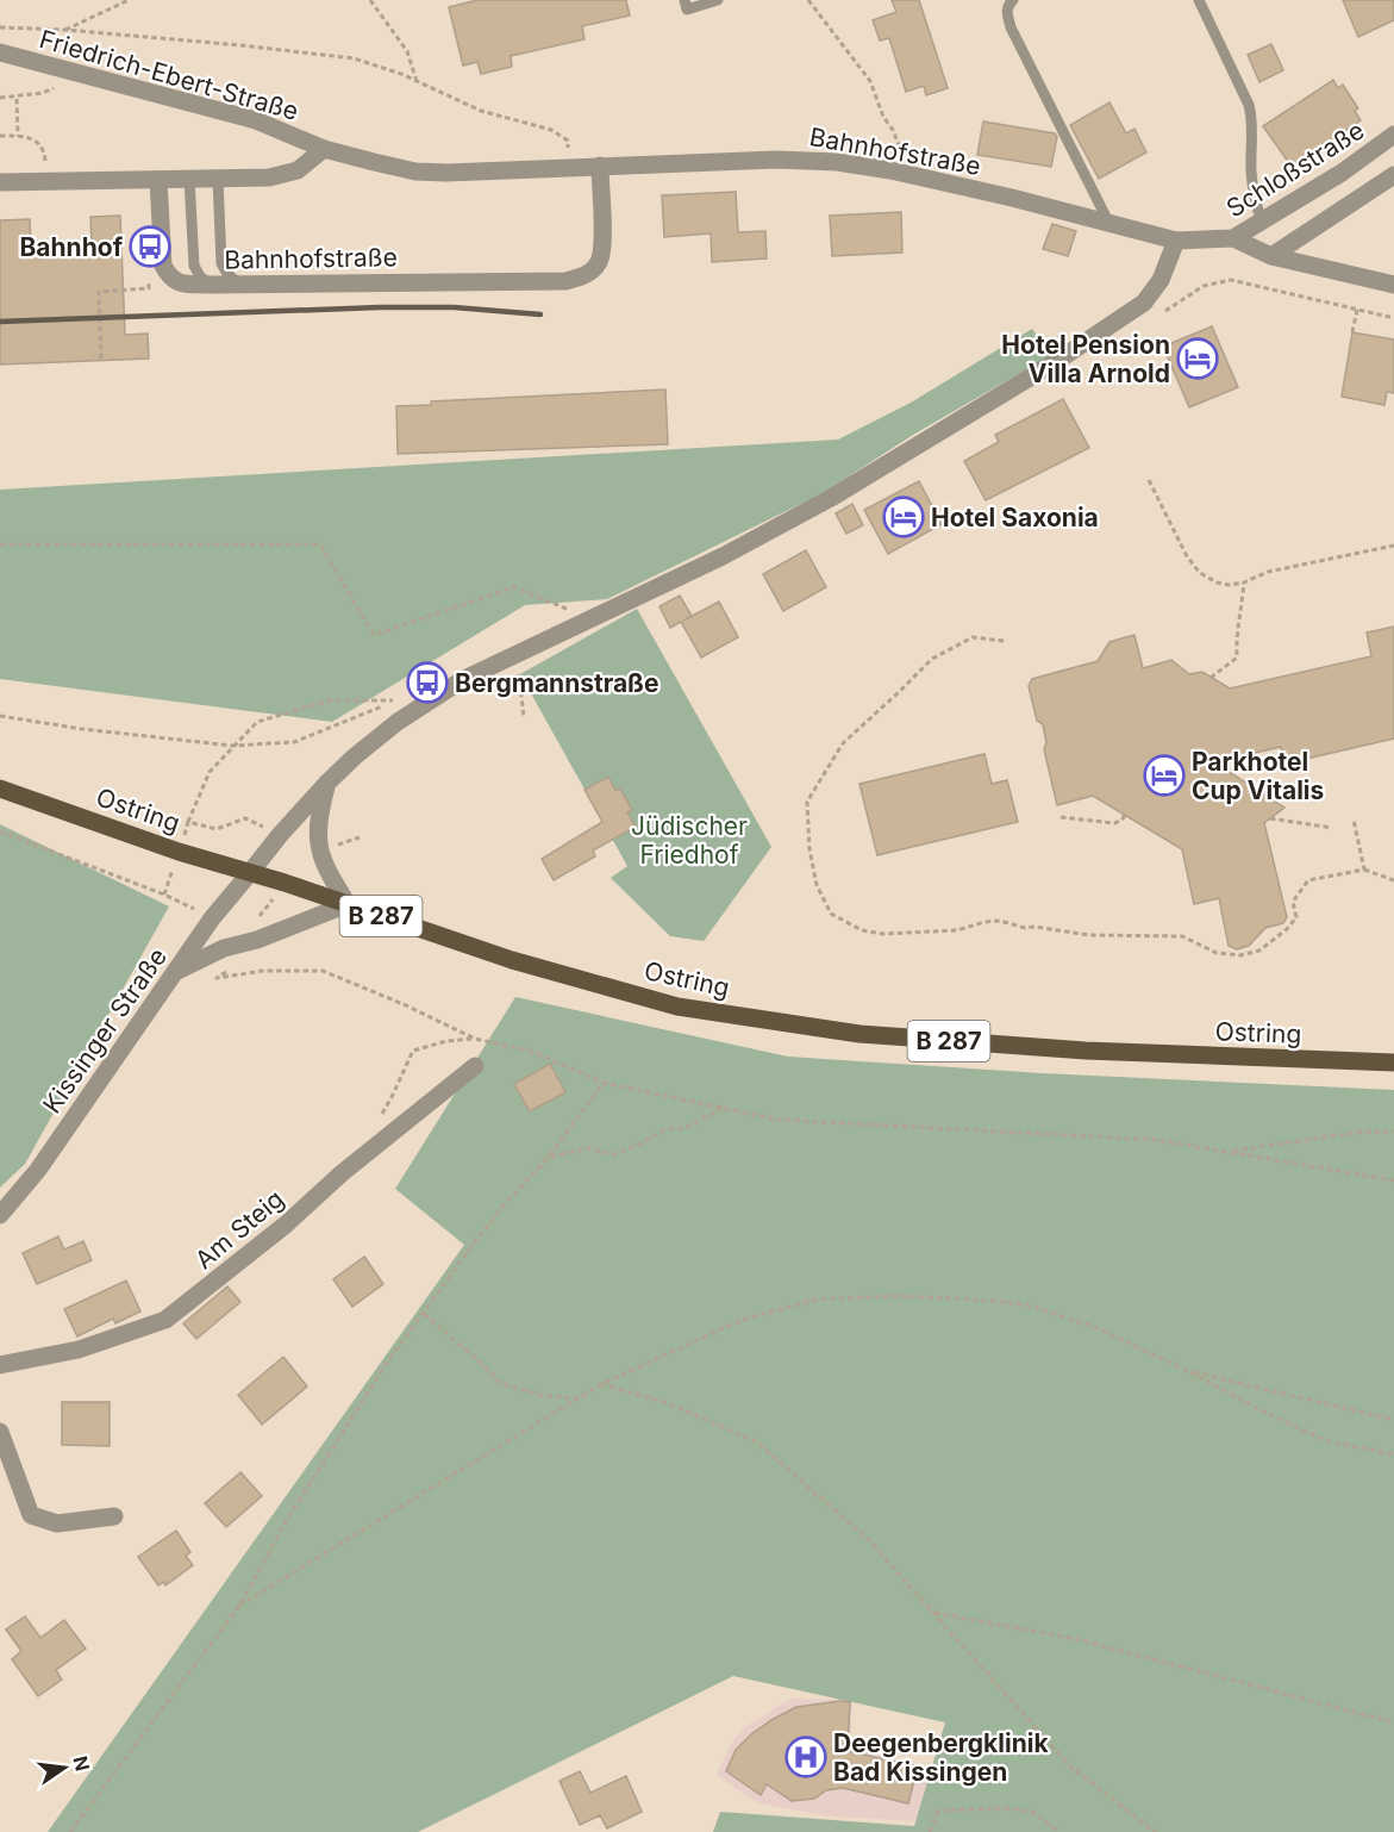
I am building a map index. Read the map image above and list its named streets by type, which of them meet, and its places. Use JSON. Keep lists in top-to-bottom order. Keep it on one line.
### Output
{"streets":{"main road":["Ostring","B 287"],"street":["Friedrich-Ebert-Straße","Bahnhofstraße","Schloßstraße","Kissinger Straße","Am Steig"]},"crossings":[["Friedrich-Ebert-Straße","Bahnhofstraße"],["Bahnhofstraße","Schloßstraße"],["Ostring","Kissinger Straße"]],"parks":["Jüdischer Friedhof"],"places":{"bus stop":["Bahnhof","Bergmannstraße"],"hotel":["Hotel Pension Villa Arnold","Hotel Saxonia","Parkhotel Cup Vitalis"],"hospital":["Deegenbergklinik Bad Kissingen"]},"north":"right"}
